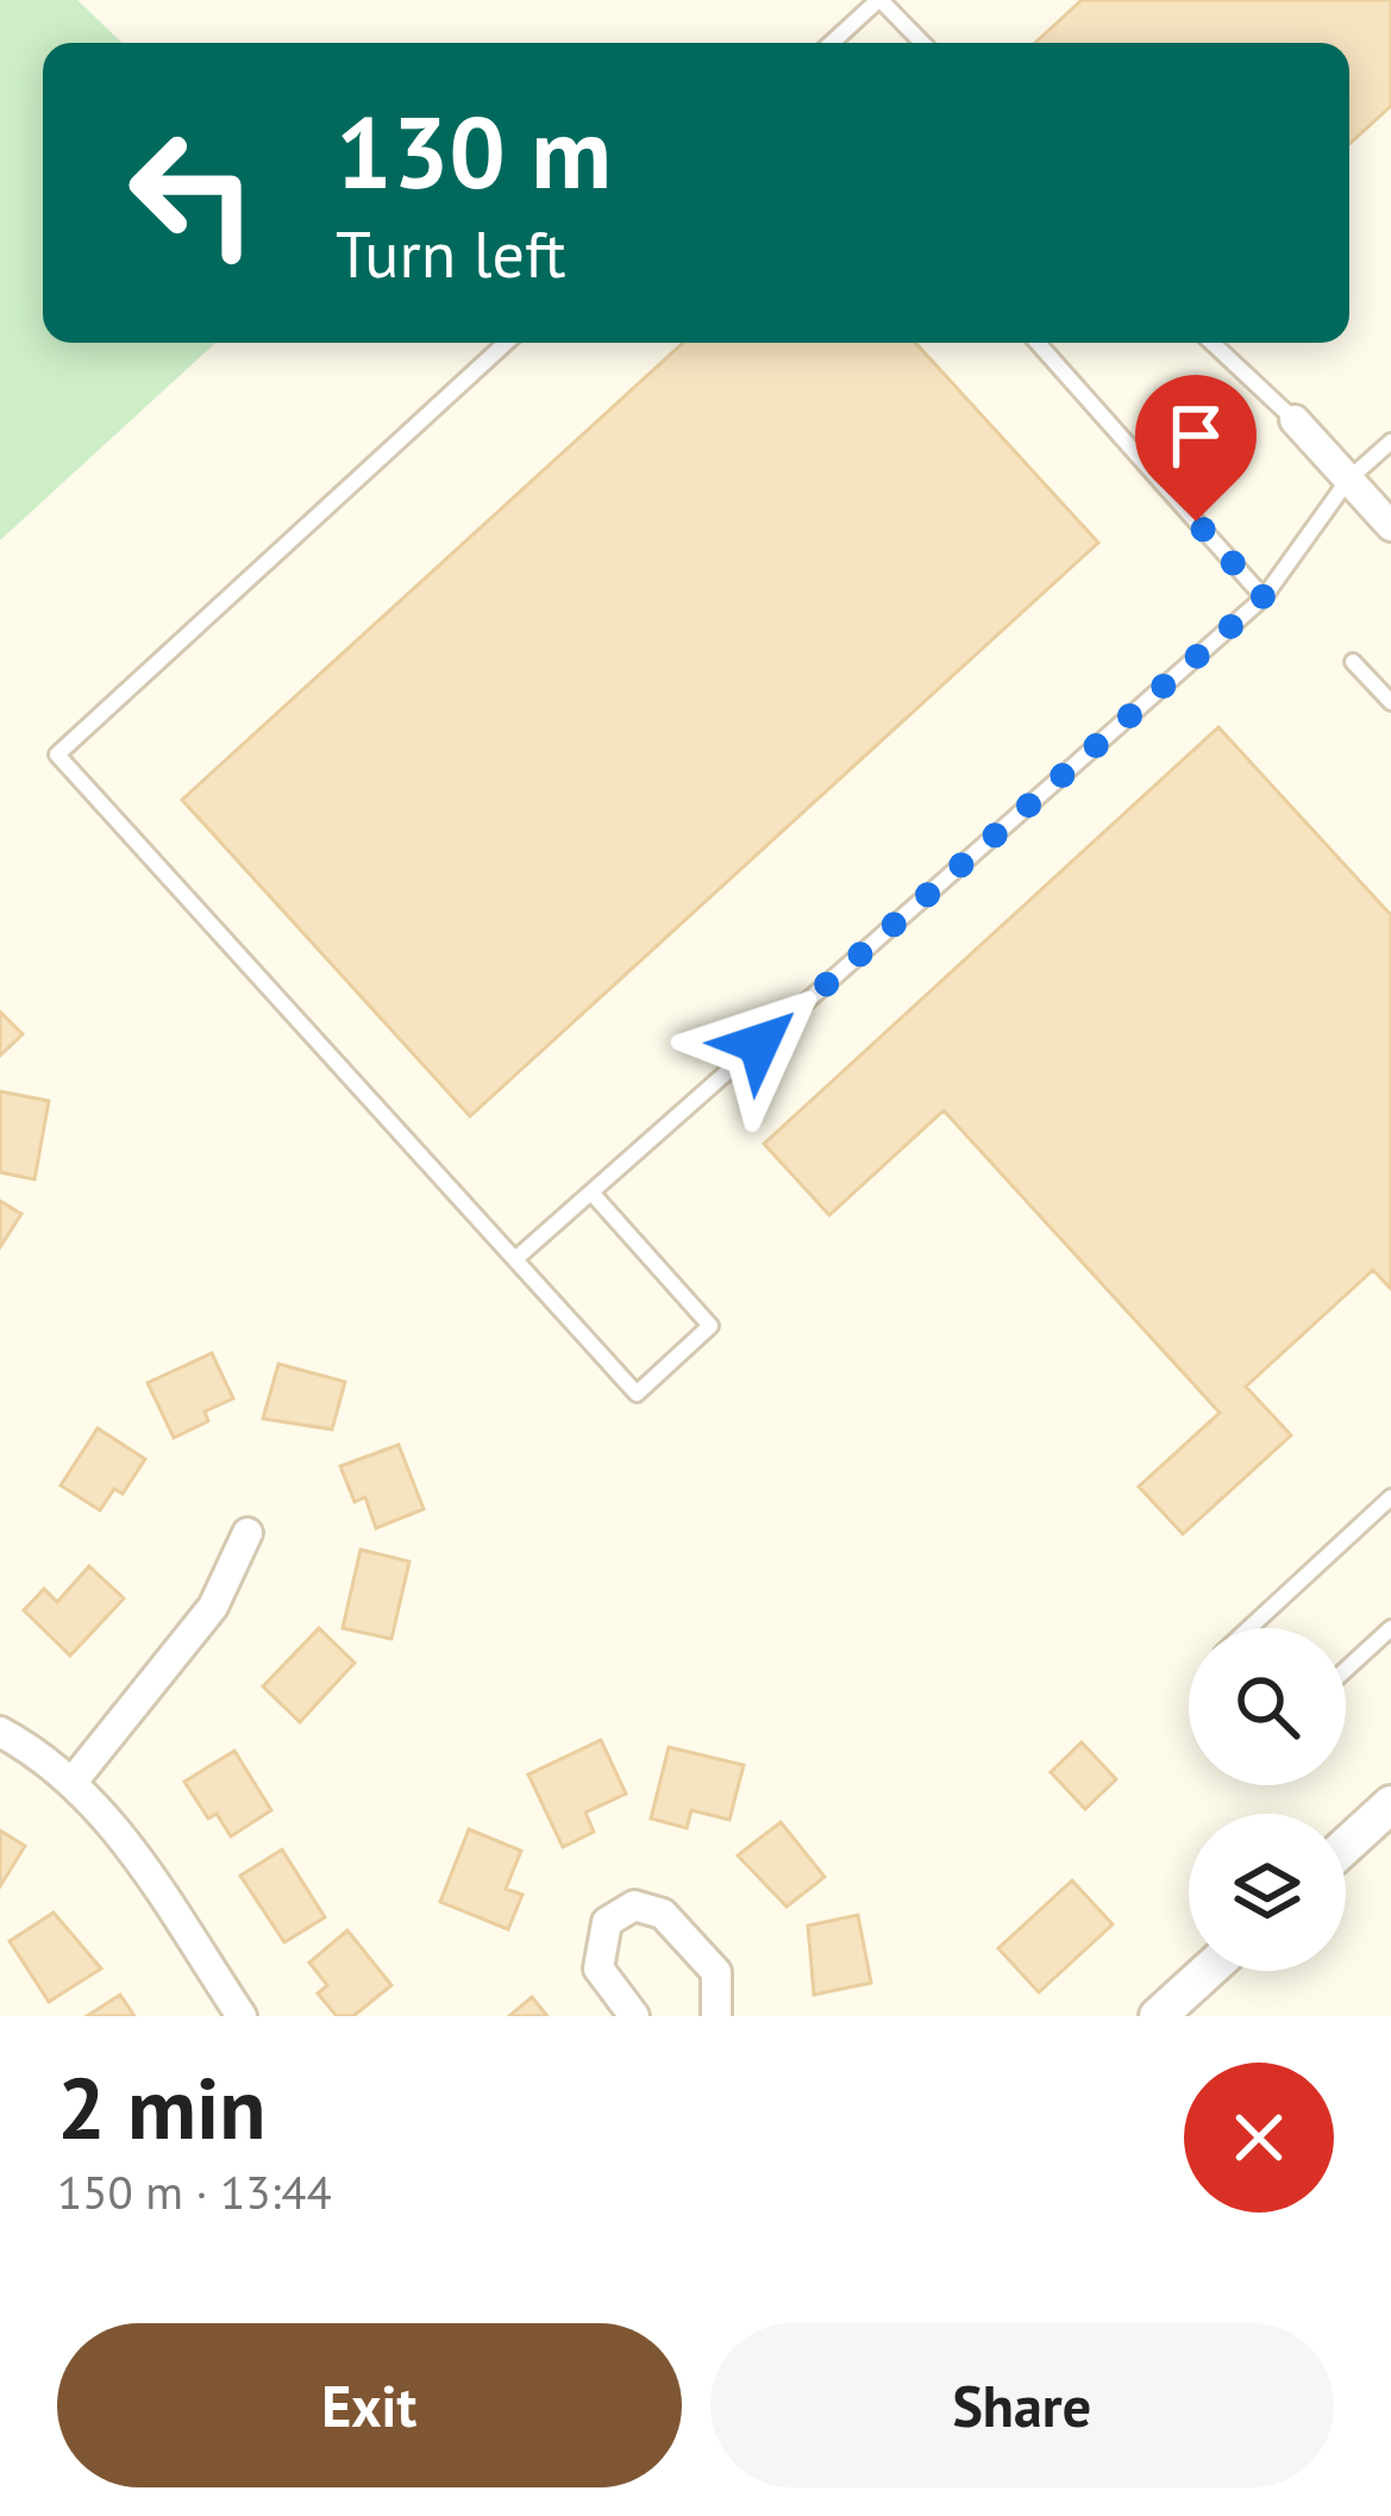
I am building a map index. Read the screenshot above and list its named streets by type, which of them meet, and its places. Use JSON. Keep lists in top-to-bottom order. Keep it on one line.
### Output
{"page":{"turn":["130 m","Turn left"],"heading":["2 min","150 m · 13:44"],"buttons":["Exit","Share"]}}
